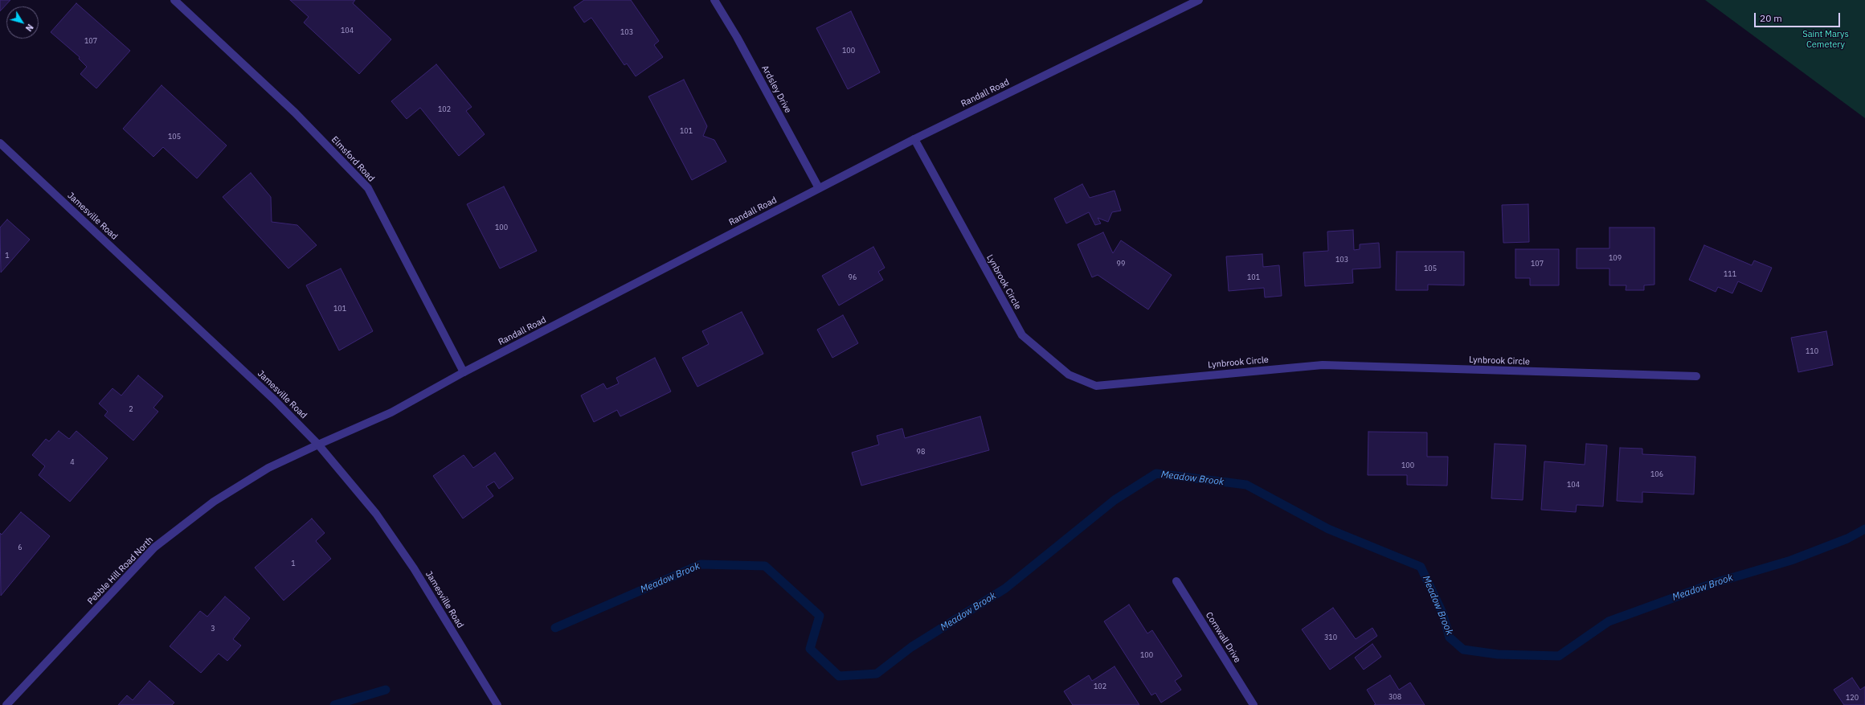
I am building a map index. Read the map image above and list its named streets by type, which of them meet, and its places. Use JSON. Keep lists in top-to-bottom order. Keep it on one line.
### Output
{"streets":{"street":["Ardsley Drive","Randall Road","Elmsford Road","Jamesville Road","Lynbrook Circle","Pebble Hill Road North","Cornwall Drive"]},"crossings":[["Ardsley Drive","Randall Road"],["Randall Road","Elmsford Road"],["Randall Road","Jamesville Road"],["Randall Road","Lynbrook Circle"],["Randall Road","Pebble Hill Road North"],["Jamesville Road","Pebble Hill Road North"]],"water":["Meadow Brook"],"parks":["Saint Marys Cemetery"],"house_numbers":["104","103","107","100","102","101","105","100","1","109","103","99","107","105","111","96","101","101","110","2","98","4","100","106","104","6","1","3","310","100","102","308","120"],"scale_bar":"20 m","north":"bottom right"}
